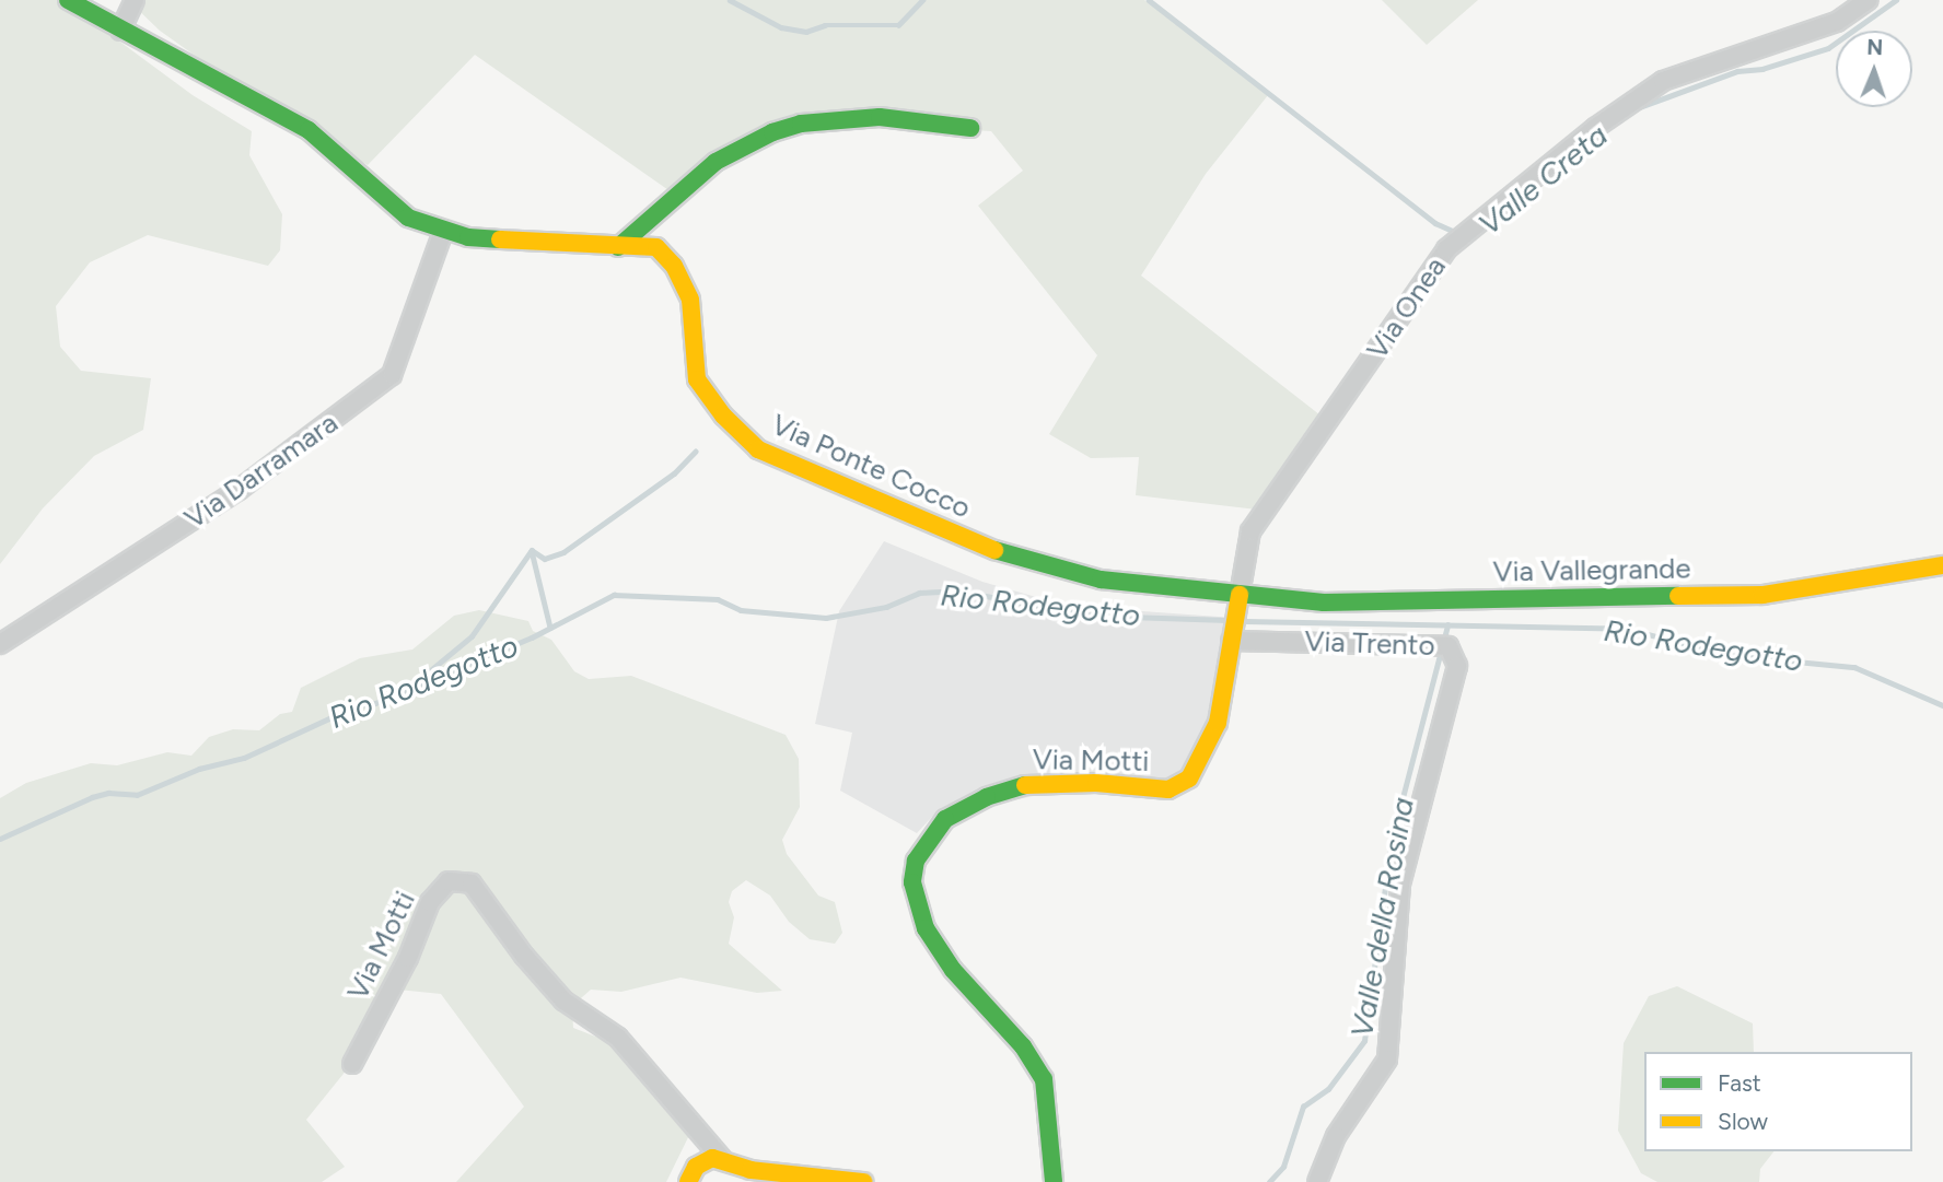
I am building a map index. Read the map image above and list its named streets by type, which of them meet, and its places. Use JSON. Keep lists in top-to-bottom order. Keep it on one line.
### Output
{"streets":{"street":["Via Onea","Via Ponte Cocco","Via Darramara","Via Vallegrande","Via Trento","Via Motti"]},"crossings":[["Via Onea","Via Ponte Cocco"],["Via Onea","Via Vallegrande"],["Via Onea","Via Motti"],["Via Ponte Cocco","Via Darramara"],["Via Ponte Cocco","Via Vallegrande"],["Via Ponte Cocco","Via Motti"],["Via Vallegrande","Via Motti"],["Via Trento","Via Motti"]],"water":["Valle Creta","Rio Rodegotto","Valle della Rosina"],"legend":["Fast","Slow"],"north":"top"}
